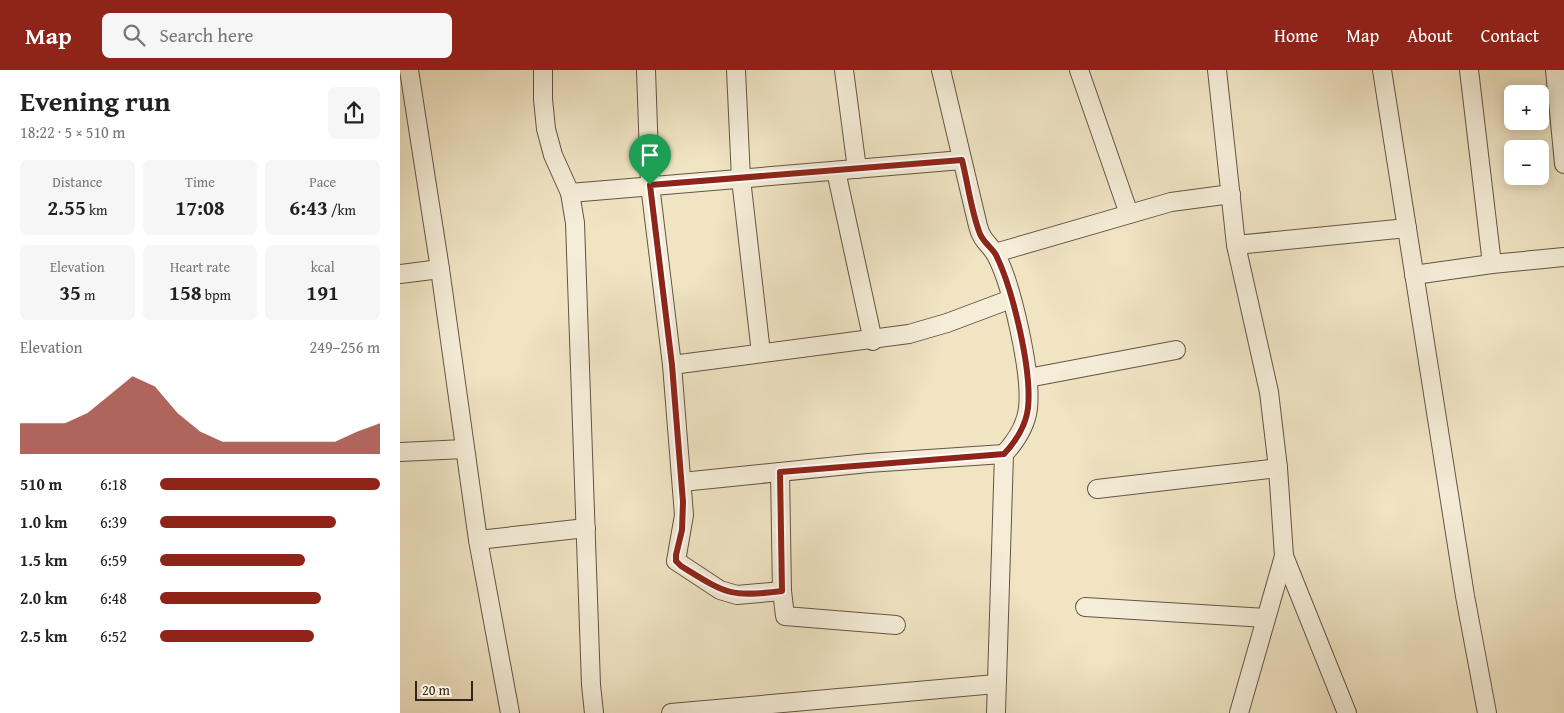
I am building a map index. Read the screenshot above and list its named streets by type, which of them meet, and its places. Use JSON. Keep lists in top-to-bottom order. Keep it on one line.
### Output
{"scale_bar":"20 m","page":{"header":"Map","search":"Search here","nav":["Home","Map","About","Contact"],"heading":["Evening run","18:22 · 5 × 510 m"],"map_buttons":["+","−"],"stats":[["Distance","2.55 km"],["Time","17:08"],["Pace","6:43 /km"],["Elevation","35 m"],["Heart rate","158 bpm"],["kcal","191"]],"chart":["Elevation","249–256 m"],"list":[{"name":"510 m","note":"6:18"},{"name":"1.0 km","note":"6:39"},{"name":"1.5 km","note":"6:59"},{"name":"2.0 km","note":"6:48"},{"name":"2.5 km","note":"6:52"}],"scale":"20 m"}}
